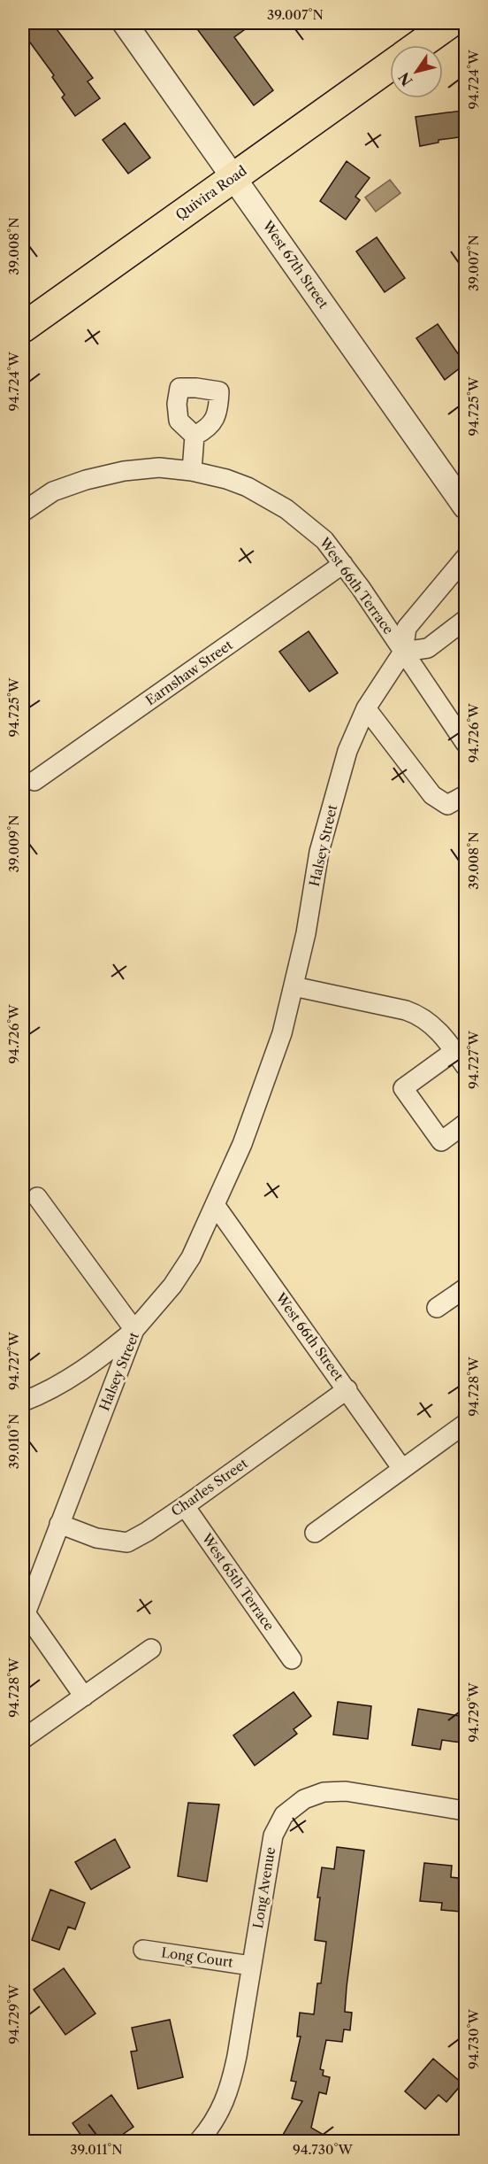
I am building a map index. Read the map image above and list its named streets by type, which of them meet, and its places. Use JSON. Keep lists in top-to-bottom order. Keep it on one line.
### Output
{"streets":{"main road":["Quivira Road"],"street":["West 67th Street","West 66th Terrace","Earnshaw Street","Halsey Street","West 66th Street","Charles Street","West 65th Terrace","Long Avenue","Long Court"]},"crossings":[["Quivira Road","West 67th Street"],["West 66th Terrace","Earnshaw Street"],["West 66th Terrace","Halsey Street"],["Halsey Street","West 66th Street"],["Halsey Street","Charles Street"],["West 66th Street","Charles Street"],["Charles Street","West 65th Terrace"],["Long Avenue","Long Court"]],"north":"bottom left","coordinates":["39.007°N","94.724°W","39.008°N","94.725°W","94.726°W","39.009°N","94.727°W","94.728°W","39.010°N","94.729°W","94.730°W","39.011°N"]}
